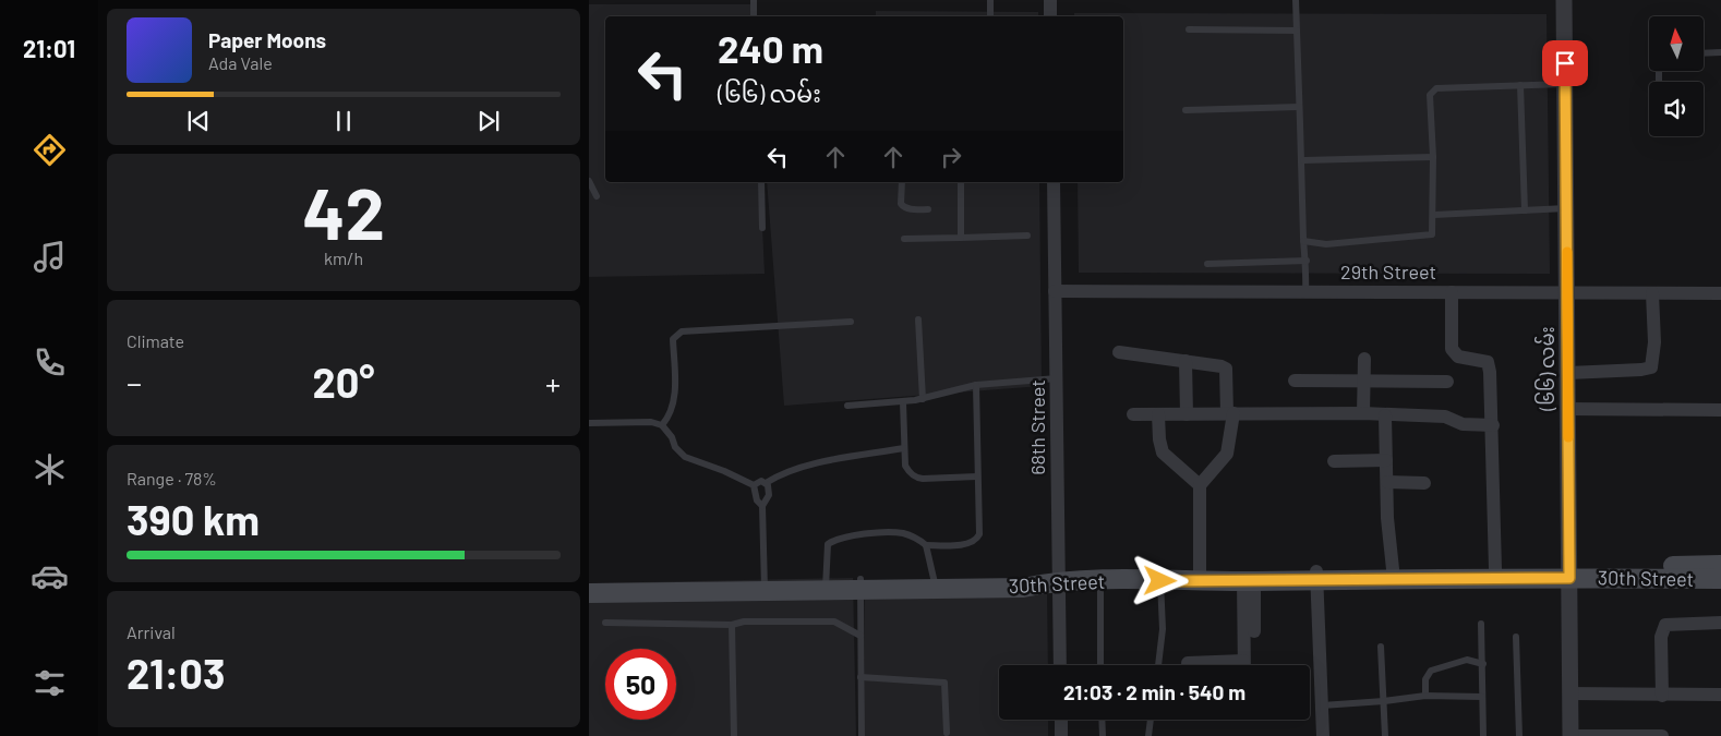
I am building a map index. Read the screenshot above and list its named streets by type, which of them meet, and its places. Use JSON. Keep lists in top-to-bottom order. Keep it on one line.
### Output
{"streets":{"main road":["30th Street"],"street":["29th Street","(၆၆) လမ်း","68th Street"]},"crossings":[["29th Street","(၆၆) လမ်း"],["29th Street","68th Street"],["(၆၆) လမ်း","30th Street"],["68th Street","30th Street"]],"north":"top","page":{"tabs":"21:01","turn":["240 m","(၆၆) လမ်း"],"song":["Paper Moons","Ada Vale"],"tile":[["42","km/h"],"Climate",["Range · 78%","390 km"],["Arrival","21:03"]],"heat":["−","20°","+"],"limit":"50","trip":"21:03 · 2 min · 540 m"}}
